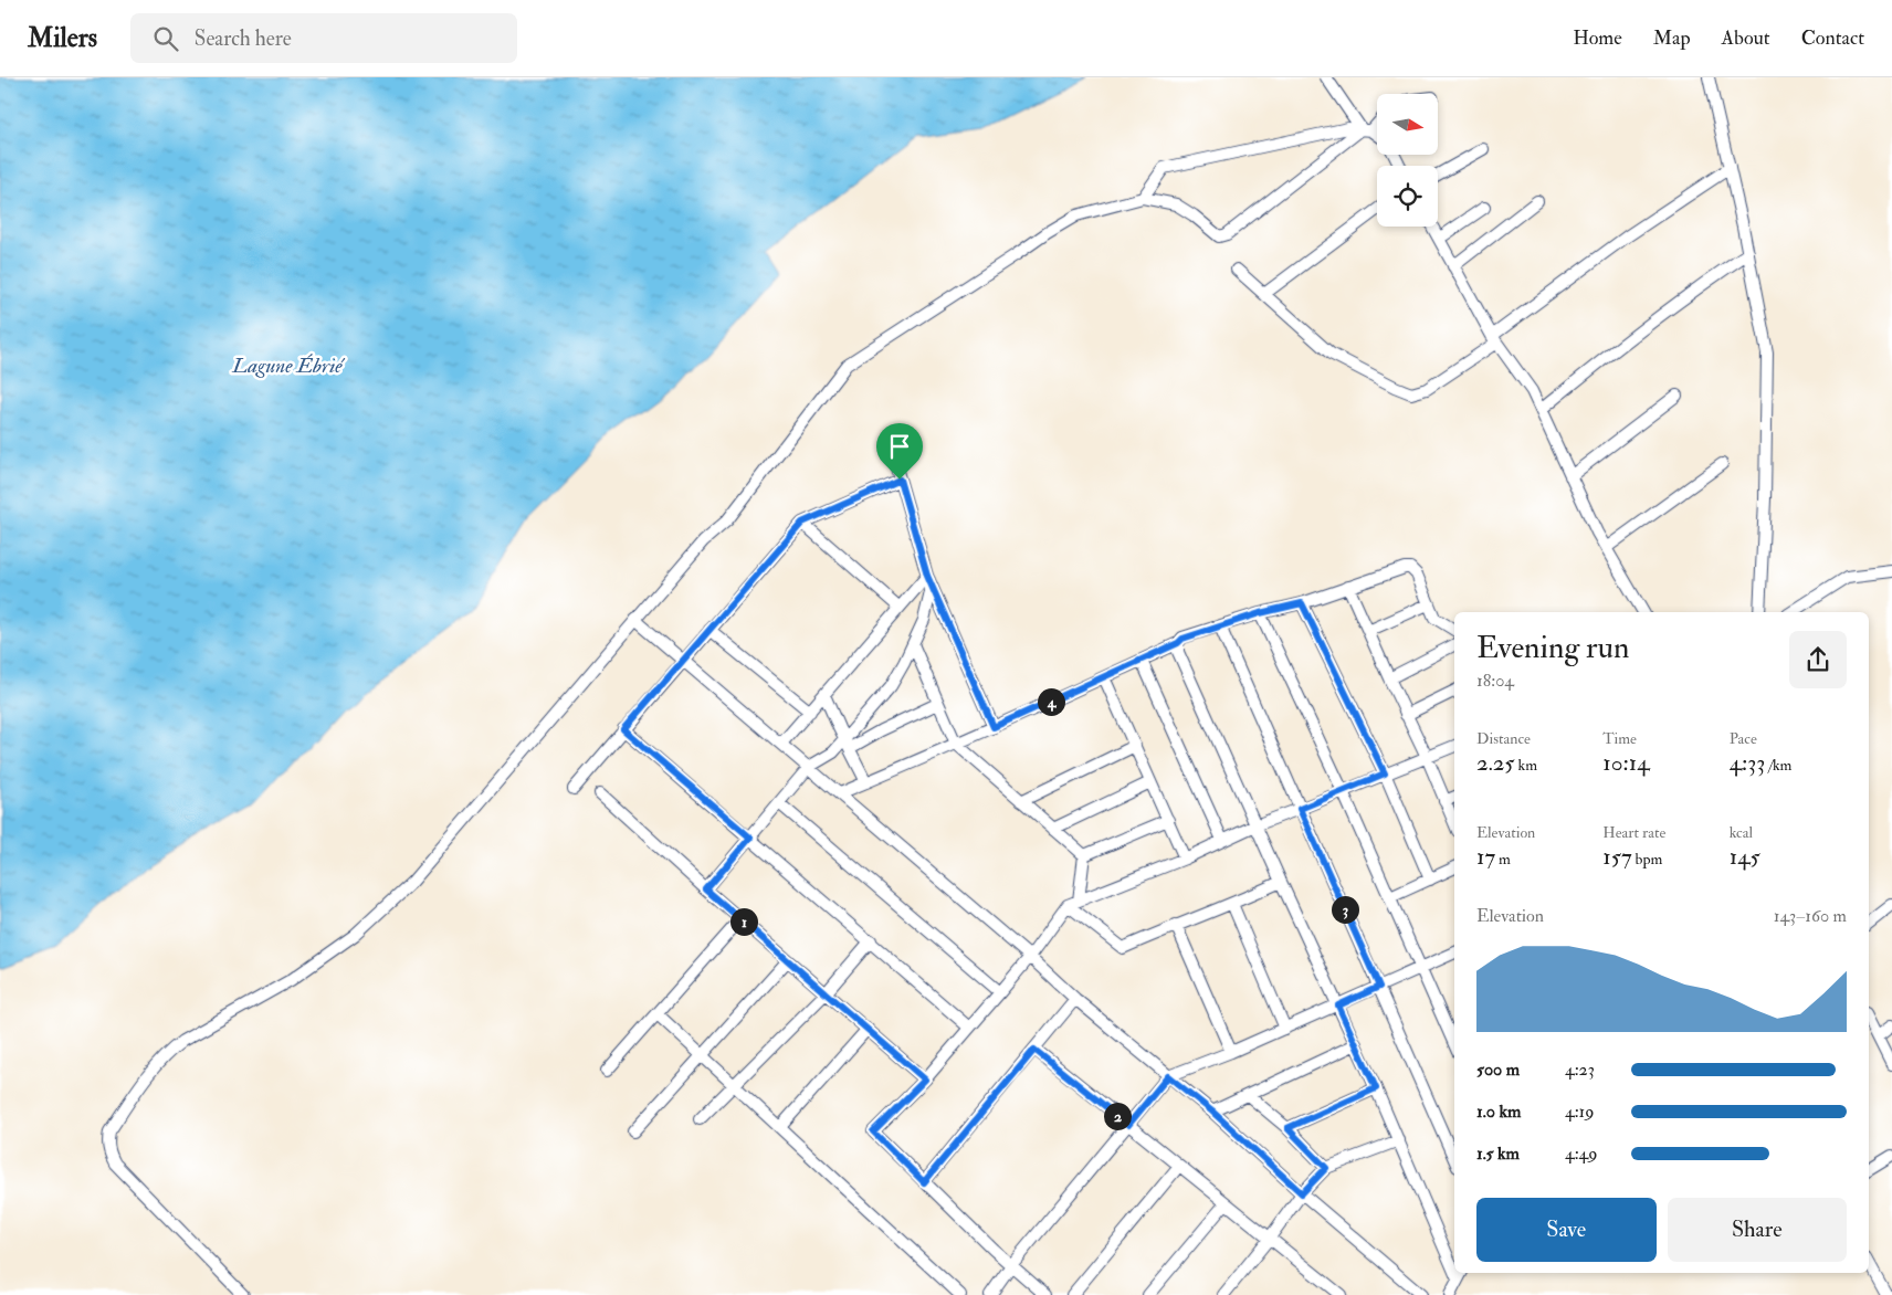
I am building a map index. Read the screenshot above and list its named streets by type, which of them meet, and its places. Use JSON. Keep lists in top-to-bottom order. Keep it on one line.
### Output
{"water":["Lagune Ébrié"],"north":"right","page":{"header":"Milers","search":"Search here","nav":["Home","Map","About","Contact"],"heading":["Evening run","18:04"],"pins":["4","3","1","2"],"stats":[["Distance","2.25 km"],["Time","10:14"],["Pace","4:33 /km"],["Elevation","17 m"],["Heart rate","157 bpm"],["kcal","145"]],"chart":["Elevation","143–160 m"],"list":[{"name":"500 m","note":"4:23"},{"name":"1.0 km","note":"4:19"},{"name":"1.5 km","note":"4:49"}],"buttons":["Save","Share"]}}
